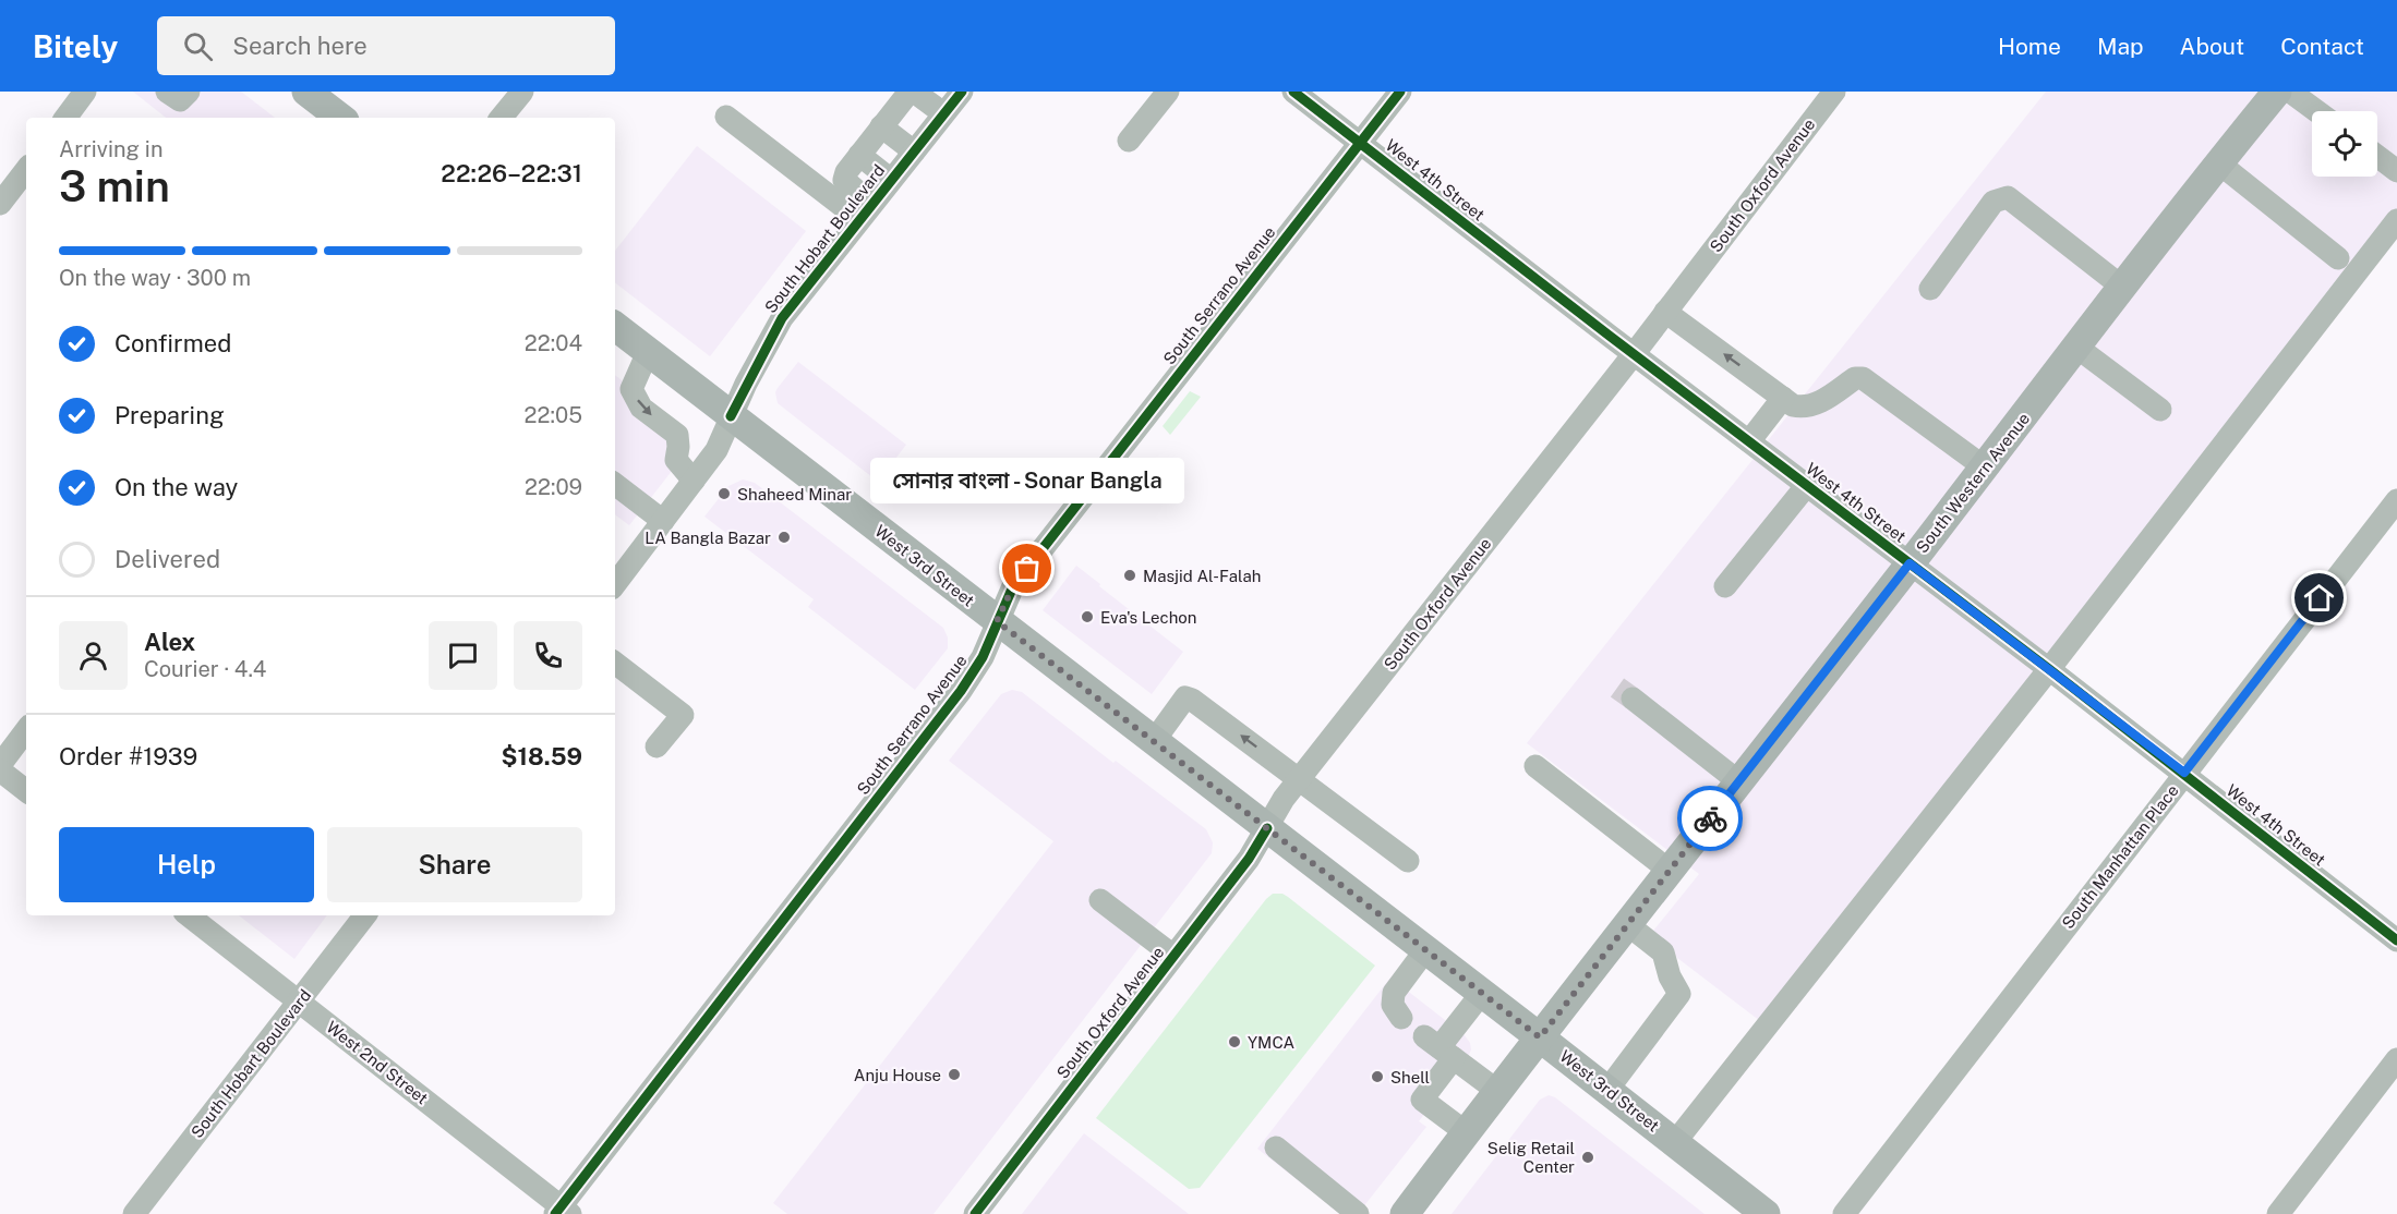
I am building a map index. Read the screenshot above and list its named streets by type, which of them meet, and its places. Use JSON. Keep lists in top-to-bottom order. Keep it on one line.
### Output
{"streets":{"main road":["South Western Avenue","West 3rd Street"],"street":["West 4th Street","South Oxford Avenue","South Hobart Boulevard","South Serrano Avenue","South Manhattan Place","West 2nd Street"]},"crossings":[["West 4th Street","South Oxford Avenue"],["West 4th Street","South Serrano Avenue"],["West 4th Street","South Western Avenue"],["West 4th Street","South Manhattan Place"],["South Oxford Avenue","West 3rd Street"],["South Hobart Boulevard","West 3rd Street"],["South Hobart Boulevard","West 2nd Street"],["South Serrano Avenue","West 3rd Street"],["South Serrano Avenue","West 2nd Street"],["South Western Avenue","West 3rd Street"]],"places":["Shaheed Minar","LA Bangla Bazar","সোনার বাংলা - Sonar Bangla","Masjid Al-Falah","Eva's Lechon","YMCA","Anju House","Shell","Selig Retail Center"],"page":{"header":"Bitely","search":"Search here","nav":["Home","Map","About","Contact"],"heading":["3 min","Arriving in","22:26–22:31"],"panel":["Alex","Courier · 4.4","Order #1939","$18.59"],"bar":"On the way · 300 m","list":[["Confirmed","22:04"],["Preparing","22:05"],["On the way","22:09"],"Delivered"],"bubble":"সোনার বাংলা - Sonar Bangla","buttons":["Help","Share"]}}
